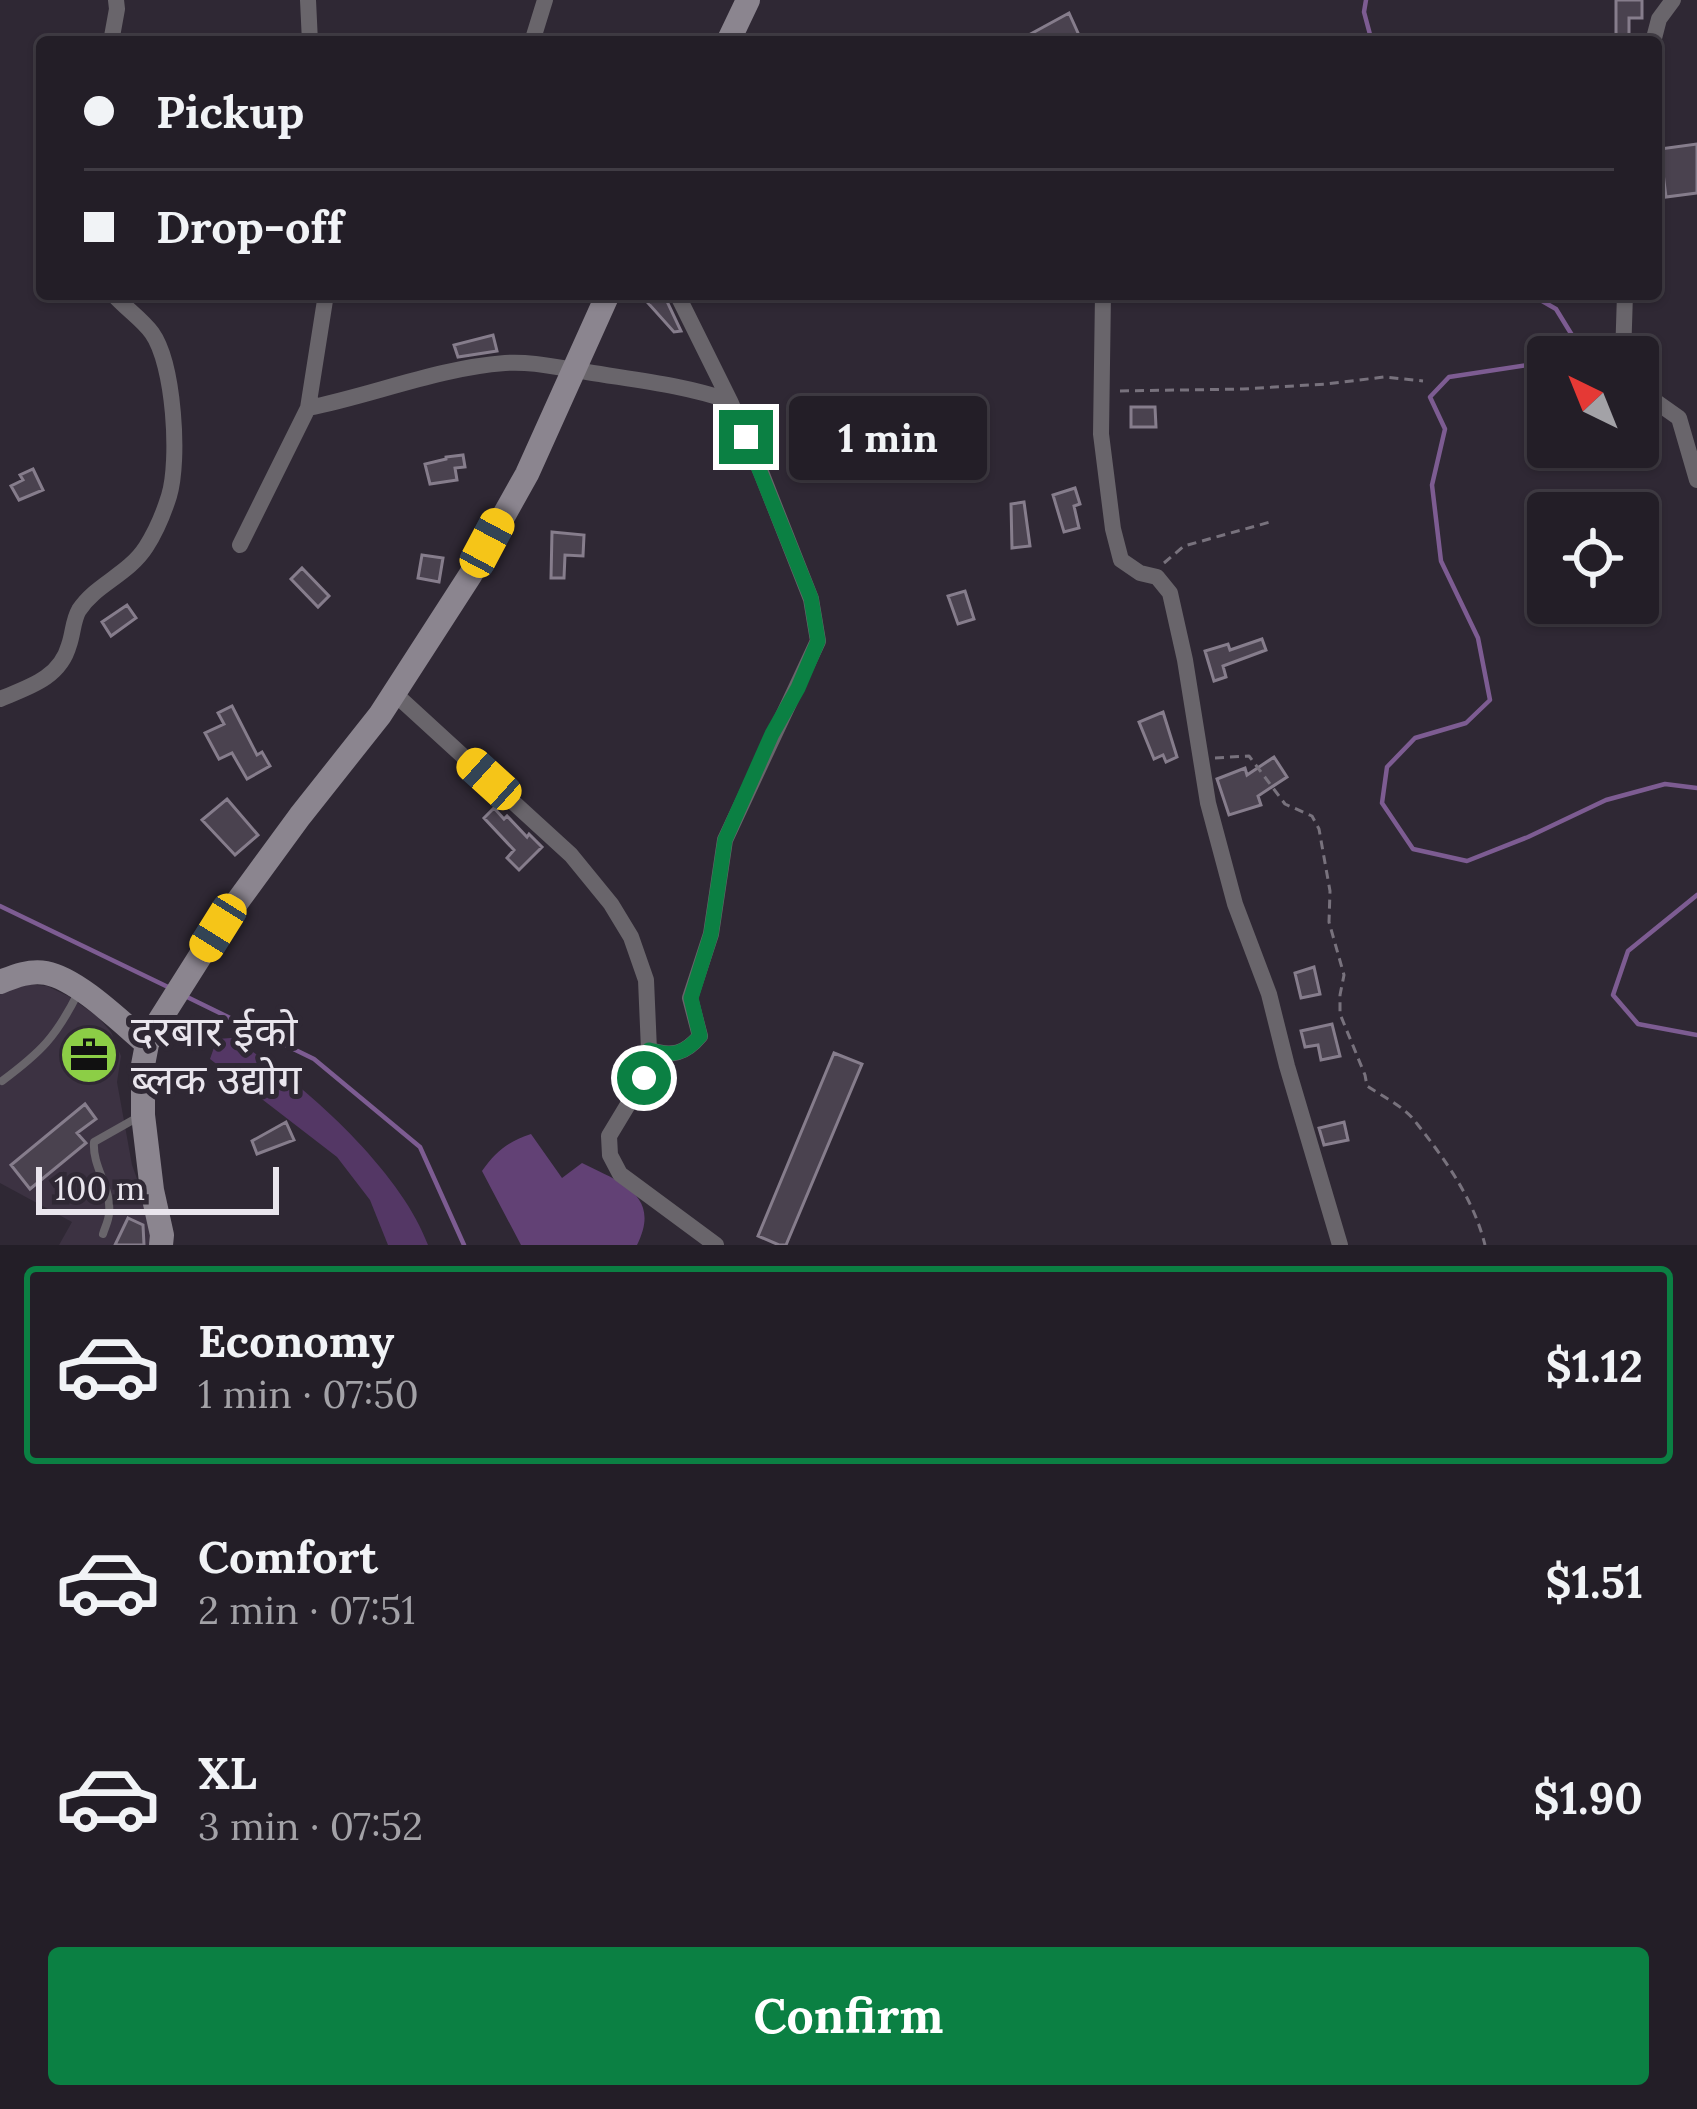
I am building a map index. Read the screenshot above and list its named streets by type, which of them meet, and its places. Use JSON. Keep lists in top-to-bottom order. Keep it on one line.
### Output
{"places":{"office":["दरबार ईको ब्लक उद्योग"]},"scale_bar":"100 m","north":"top left","page":{"banner":["Pickup","Drop-off"],"bubble":"1 min","scale":"100 m","list":[{"name":"Economy","note":"1 min · 07:50","value":"$1.12"},{"name":"Comfort","note":"2 min · 07:51","value":"$1.51"},{"name":"XL","note":"3 min · 07:52","value":"$1.90"}],"buttons":"Confirm"}}
